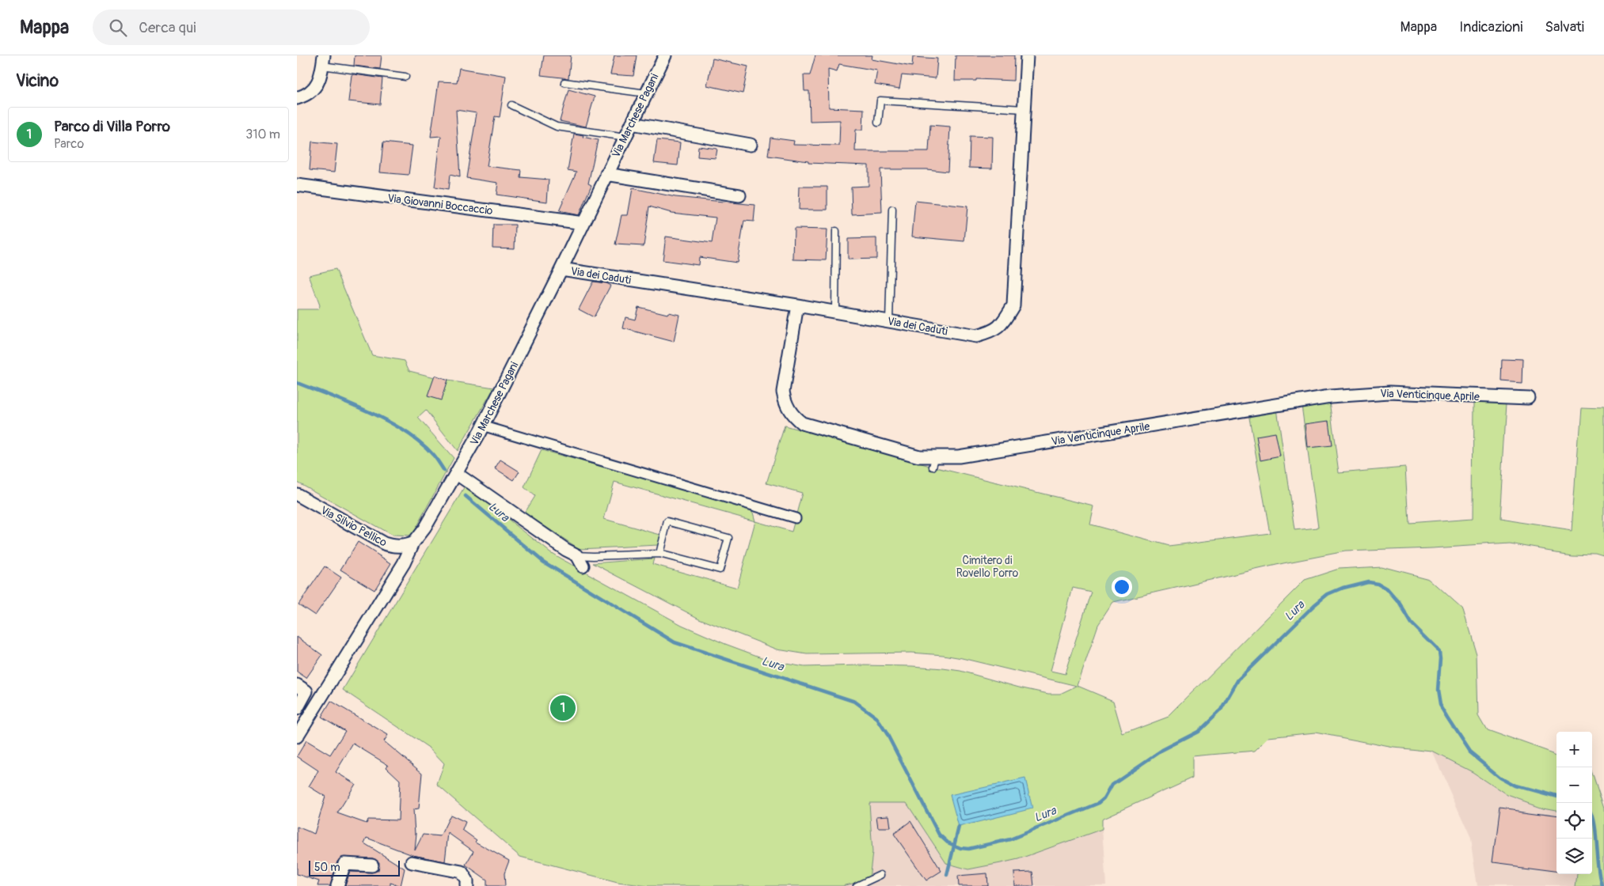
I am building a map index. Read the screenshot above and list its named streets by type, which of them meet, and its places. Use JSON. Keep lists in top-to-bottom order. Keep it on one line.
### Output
{"streets":{"street":["Via Marchese Pagani","Via Giovanni Boccaccio","Via dei Caduti","Via Venticinque Aprile","Via Silvio Pellico"]},"crossings":[["Via Marchese Pagani","Via Giovanni Boccaccio"],["Via Marchese Pagani","Via dei Caduti"],["Via Marchese Pagani","Via Silvio Pellico"],["Via dei Caduti","Via Venticinque Aprile"]],"water":["Lura"],"parks":["Cimitero di Rovello Porro"],"scale_bar":"50 m","page":{"header":"Mappa","search":"Cerca qui","nav":["Mappa","Indicazioni","Salvati"],"heading":"Vicino","list":[{"mark":"1","name":"Parco di Villa Porro","note":"Parco","value":"310 m"}],"pins":"1","map_buttons":["+","−"],"scale":"50 m"}}
